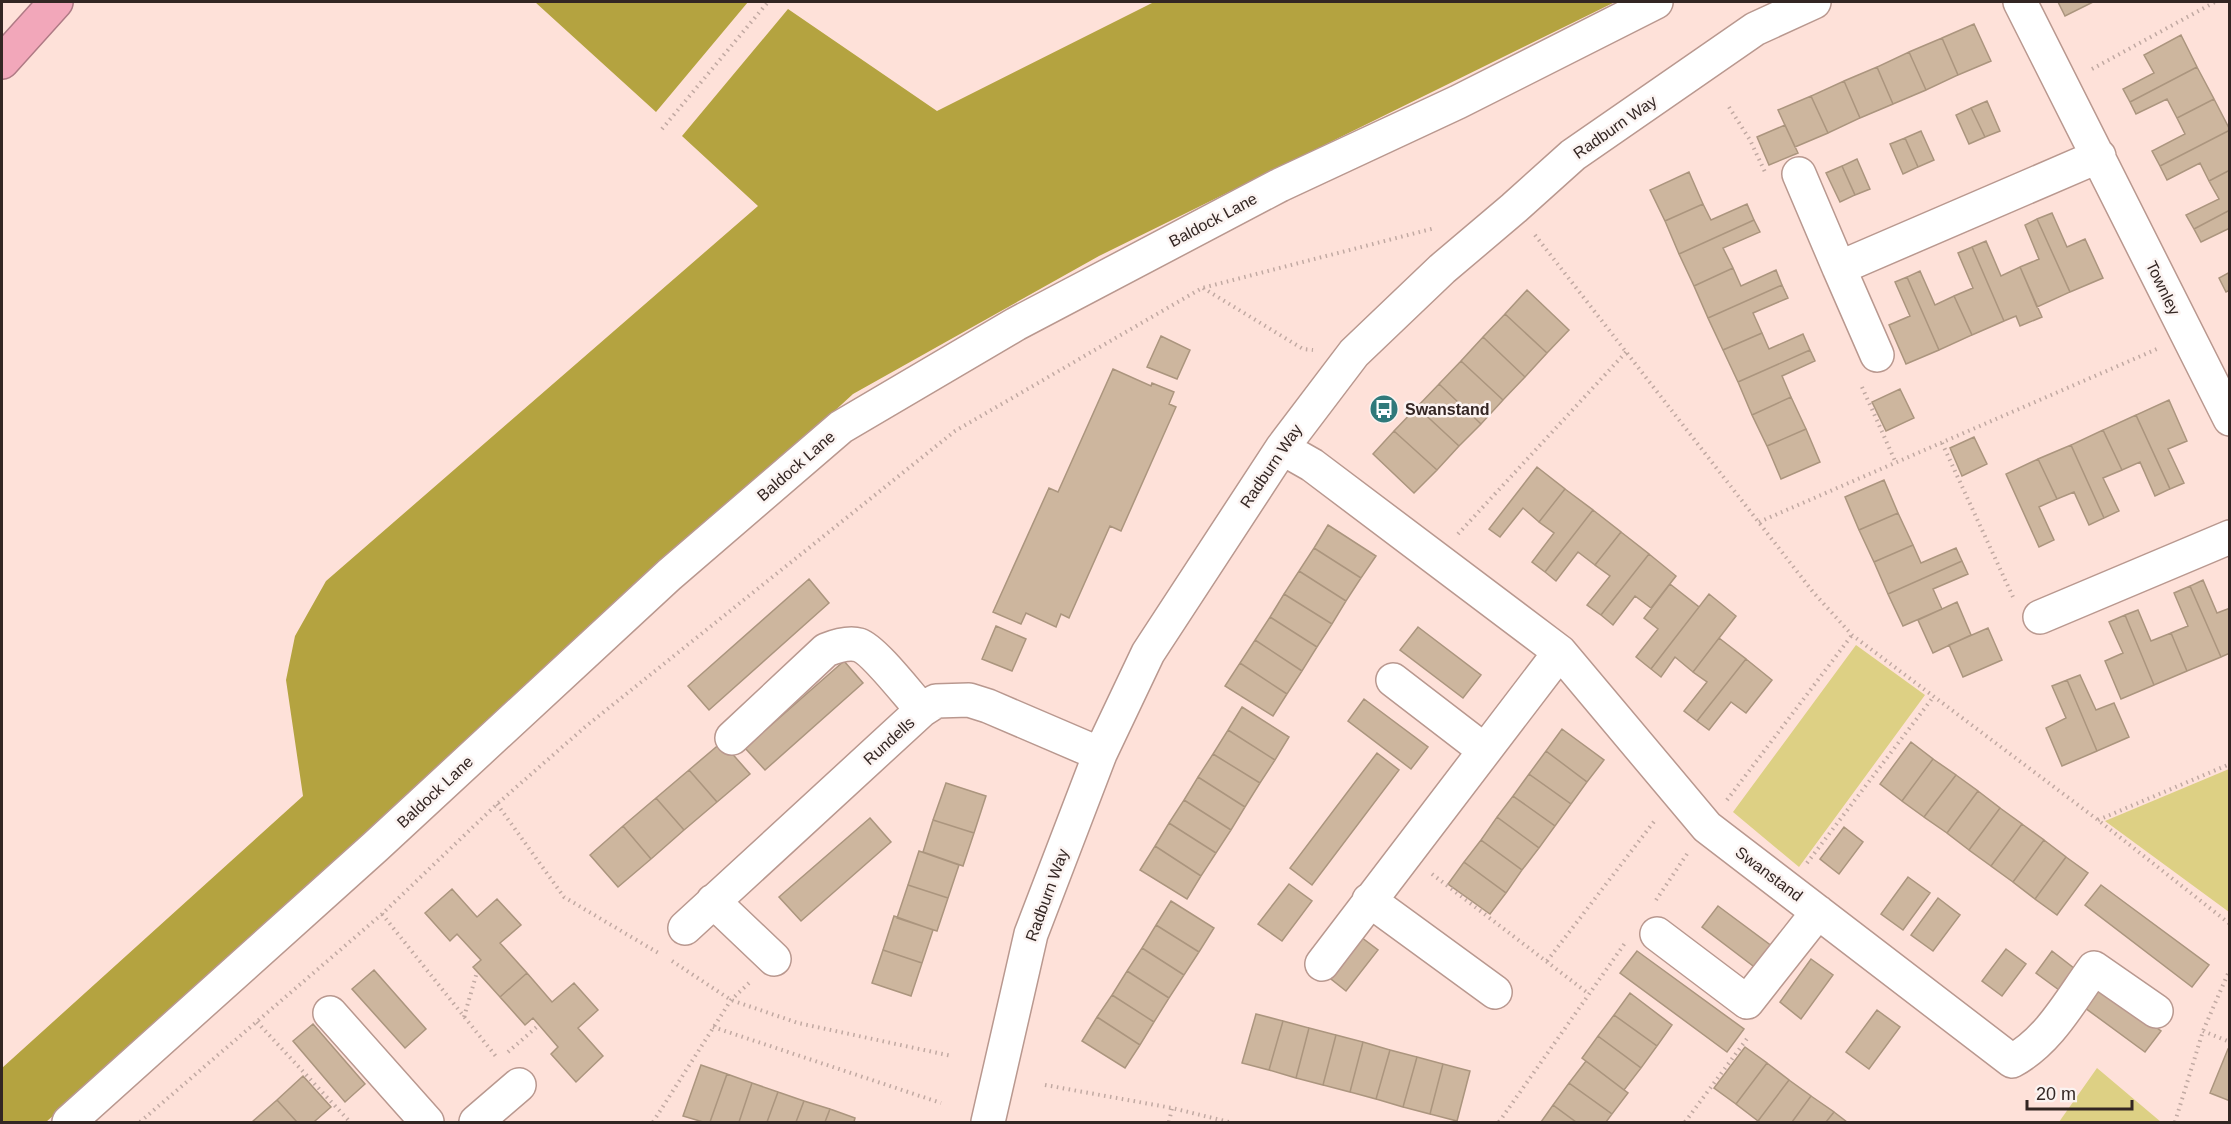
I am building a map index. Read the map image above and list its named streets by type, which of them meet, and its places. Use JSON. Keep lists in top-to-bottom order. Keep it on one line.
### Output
{"streets":{"street":["Radburn Way","Baldock Lane","Townley","Rundells","Swanstand"]},"crossings":[["Radburn Way","Rundells"],["Radburn Way","Swanstand"]],"places":{"bus stop":["Swanstand"]},"scale_bar":"20 m"}
